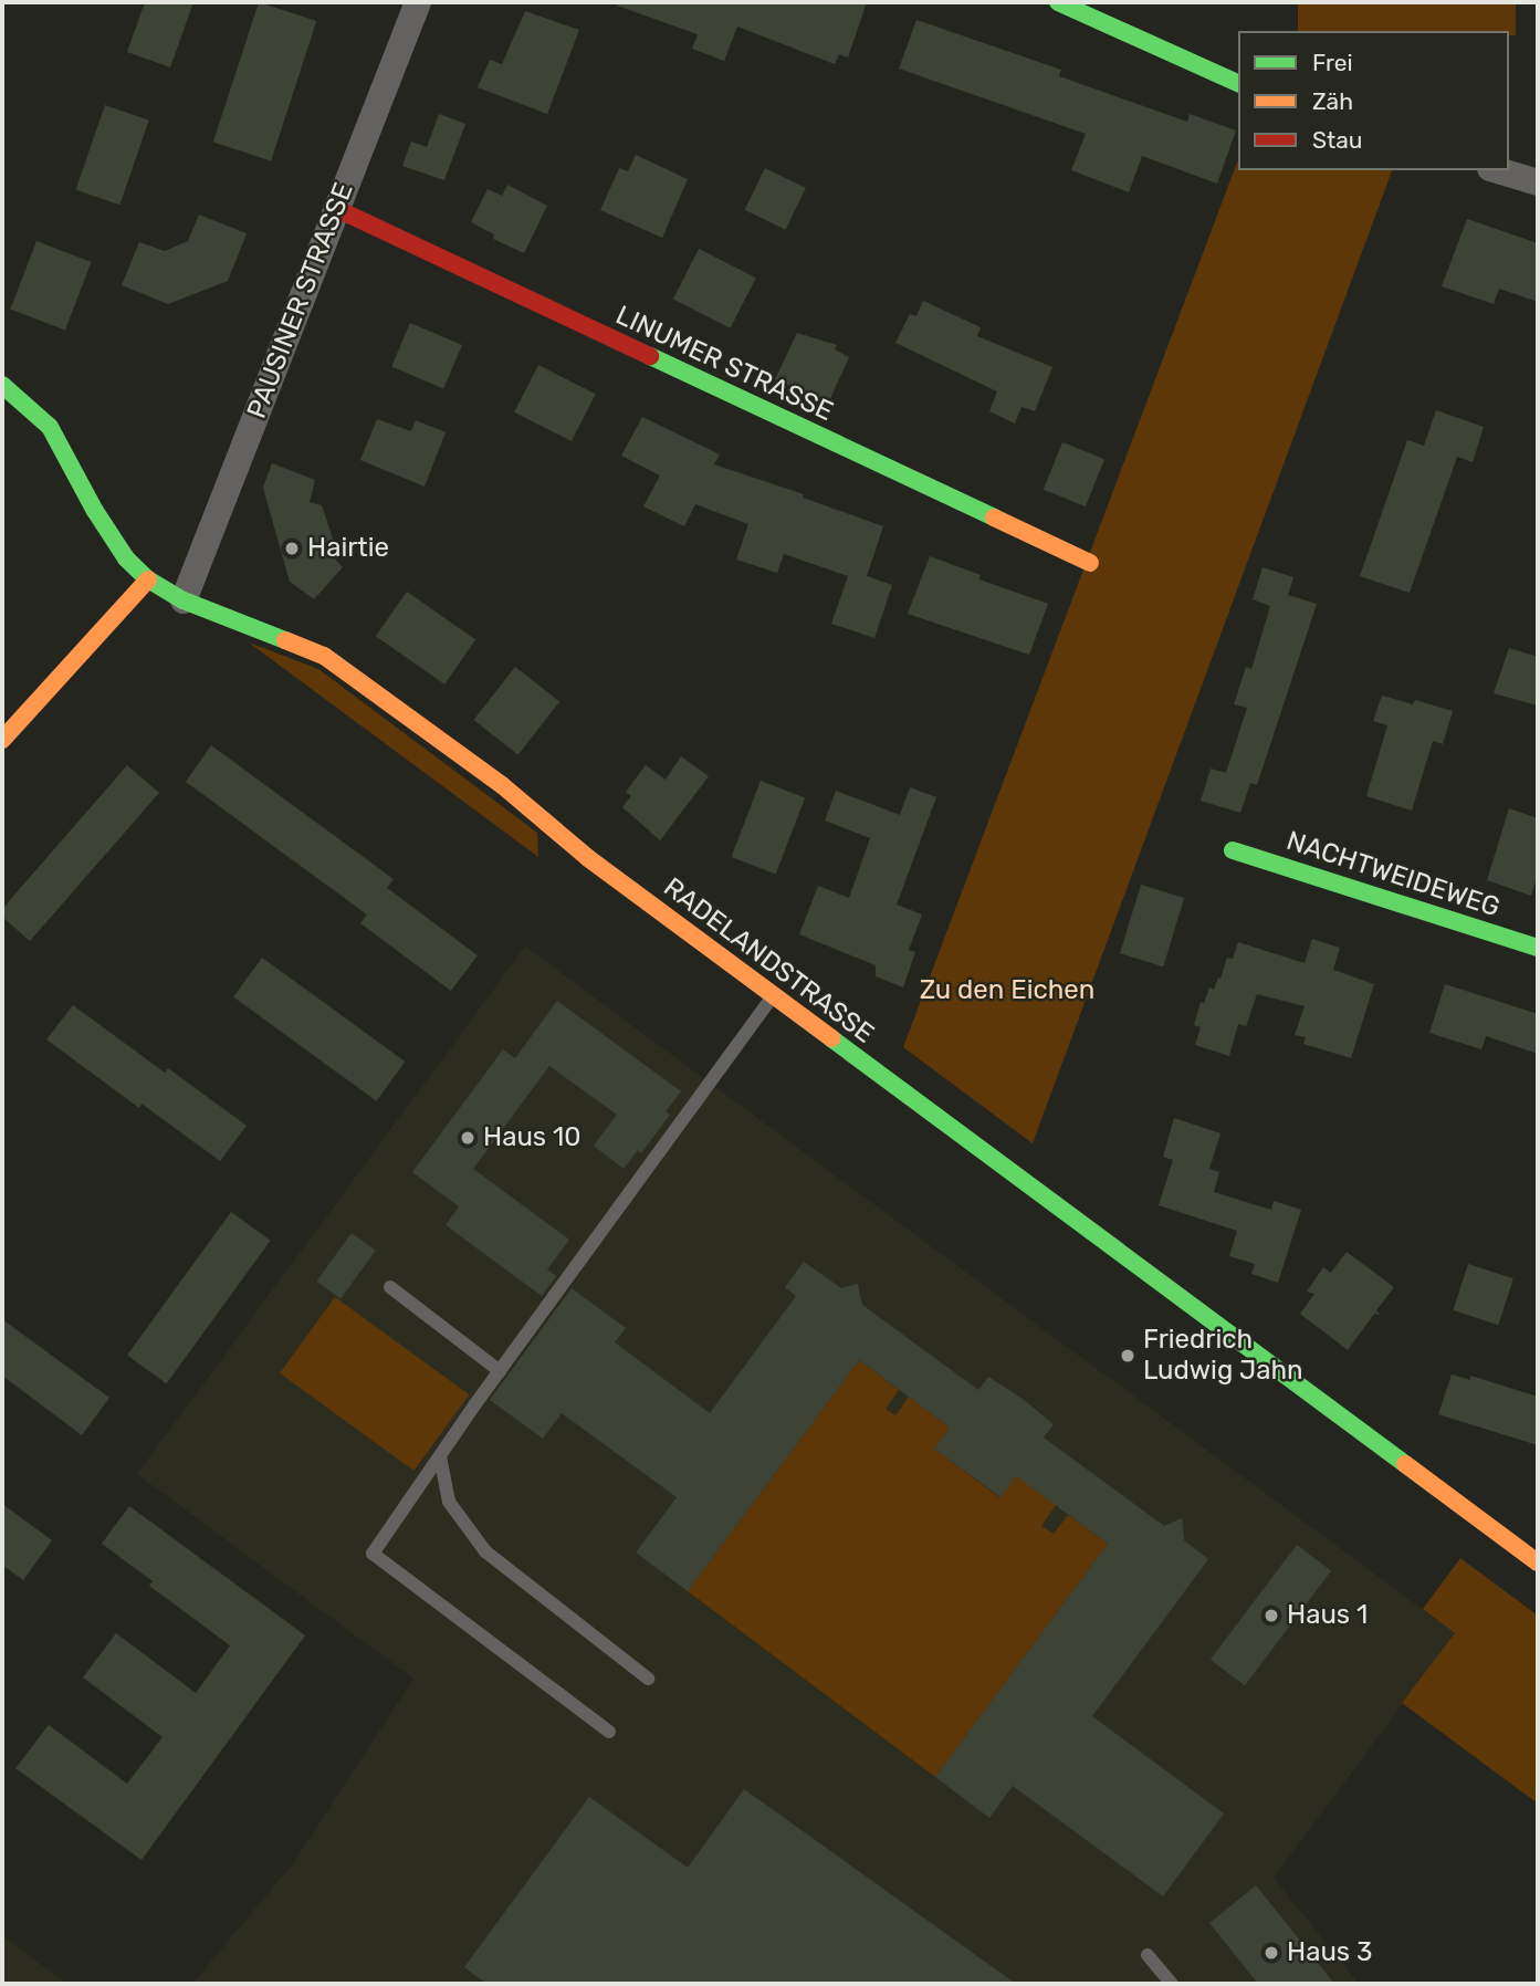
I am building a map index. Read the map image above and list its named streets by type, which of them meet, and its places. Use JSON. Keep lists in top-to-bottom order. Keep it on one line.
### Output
{"streets":{"street":["PAUSINER STRASSE","LINUMER STRASSE","NACHTWEIDEWEG","RADELANDSTRASSE"]},"crossings":[["PAUSINER STRASSE","LINUMER STRASSE"],["PAUSINER STRASSE","RADELANDSTRASSE"]],"parks":["Zu den Eichen"],"places":["Hairtie","Haus 10","Friedrich Ludwig Jahn","Haus 1","Haus 3"],"legend":["Frei","Zäh","Stau"]}
